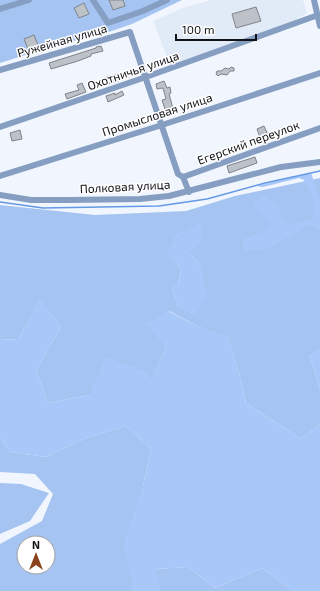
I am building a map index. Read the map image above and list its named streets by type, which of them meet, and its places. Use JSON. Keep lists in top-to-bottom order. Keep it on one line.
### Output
{"streets":{"street":["Ружейная улица","Охотничья улица","Промысловая улица","Егерский переулок","Полковая улица"]},"crossings":[["Ружейная улица","Охотничья улица"]],"scale_bar":"100 m","north":"top"}
